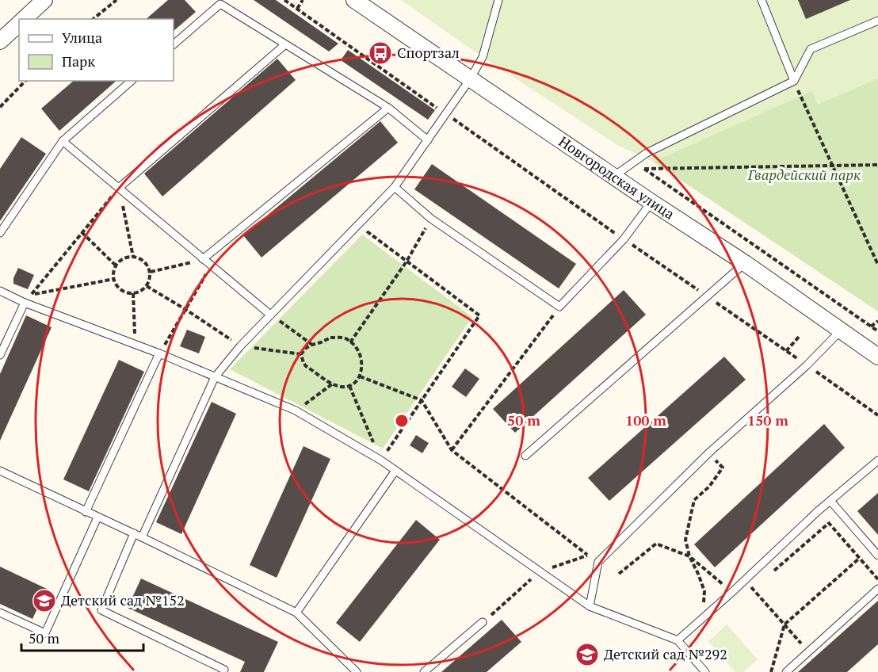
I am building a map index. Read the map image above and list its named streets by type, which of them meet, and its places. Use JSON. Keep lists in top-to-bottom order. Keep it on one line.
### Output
{"streets":{"street":["Новгородская улица"]},"parks":["Гвардейский парк"],"places":{"bus stop":["Спортзал"],"school or university":["Детский сад №152","Детский сад №292"]},"legend":["Улица","Парк"],"scale_bar":"50 m","rings":["50 m","100 m","150 m"]}
